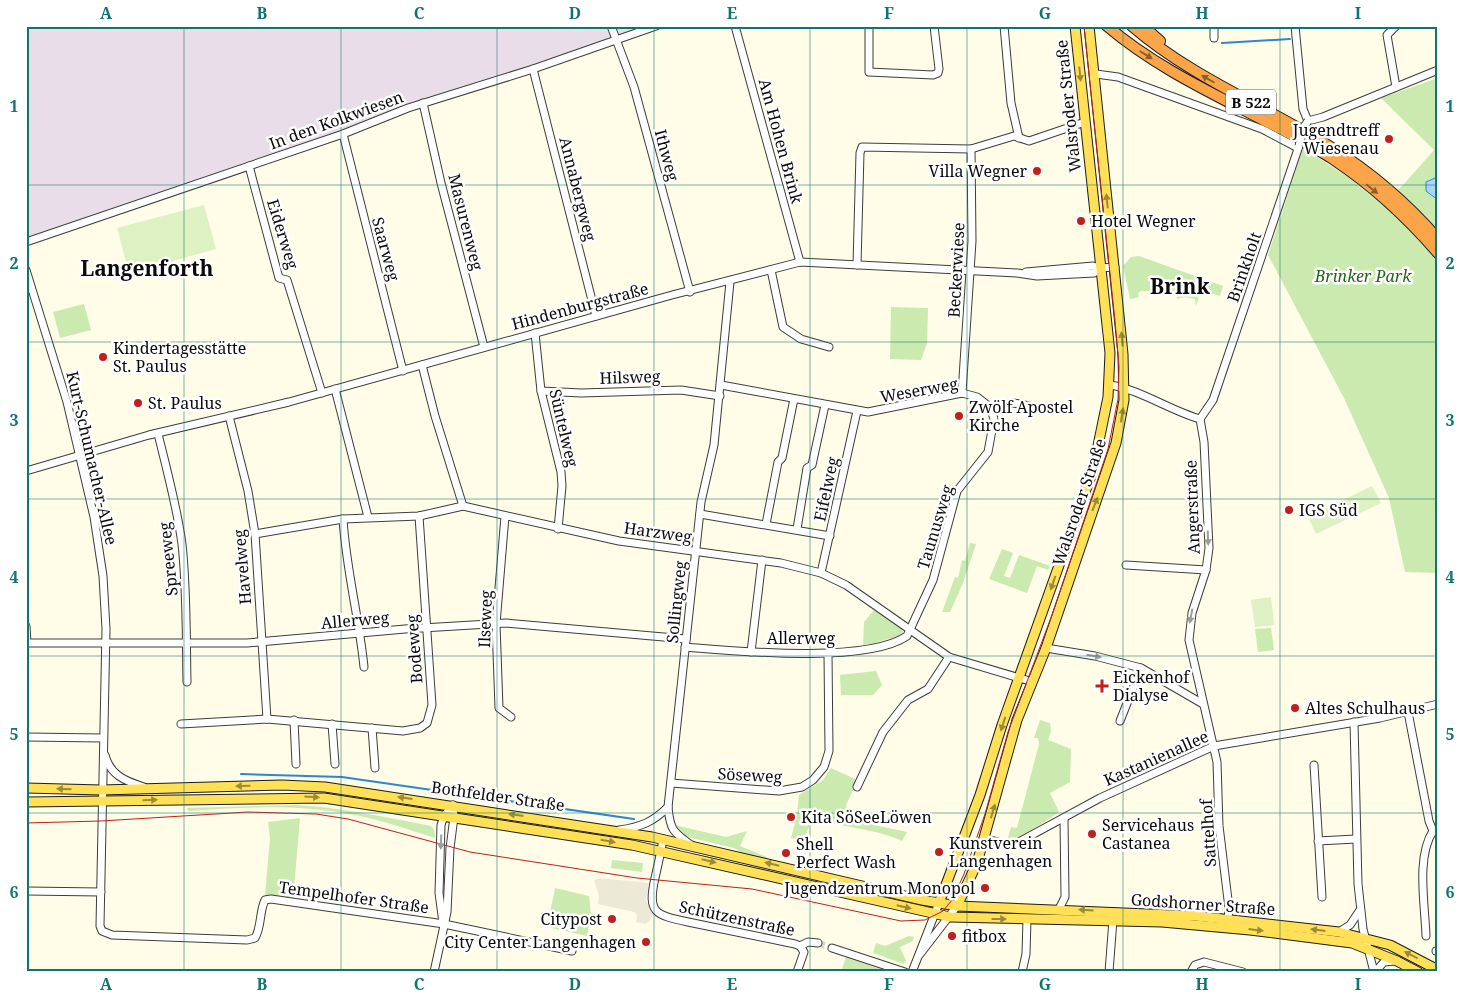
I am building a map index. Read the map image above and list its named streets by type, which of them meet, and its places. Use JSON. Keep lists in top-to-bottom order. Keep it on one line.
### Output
{"streets":{"highway":["B 522"],"main road":["Walsroder Straße","Bothfelder Straße","Godshorner Straße"],"street":["In den Kolkwiesen","Am Hohen Brink","Ithweg","Annabergweg","Masurenweg","Eiderweg","Saarweg","Brinkholt","Beckerwiese","Hindenburgstraße","Hilsweg","Weserweg","Süntelweg","Kurt-Schumacher-Allee","Eifelweg","Angerstraße","Taunusweg","Harzweg","Spreeweg","Havelweg","Sollingweg","Ilseweg","Allerweg","Bodeweg","Kastanienallee","Söseweg","Sattelhof","Tempelhofer Straße","Schützenstraße"]},"crossings":[["Walsroder Straße","Hindenburgstraße"],["Walsroder Straße","Harzweg"],["Walsroder Straße","Kastanienallee"],["Walsroder Straße","Bothfelder Straße"],["Walsroder Straße","Godshorner Straße"],["In den Kolkwiesen","Ithweg"],["In den Kolkwiesen","Annabergweg"],["In den Kolkwiesen","Masurenweg"],["In den Kolkwiesen","Eiderweg"],["In den Kolkwiesen","Saarweg"],["Am Hohen Brink","Hindenburgstraße"],["Ithweg","Hindenburgstraße"],["Annabergweg","Hindenburgstraße"],["Masurenweg","Hindenburgstraße"],["Eiderweg","Hindenburgstraße"],["Saarweg","Hindenburgstraße"],["Brinkholt","Angerstraße"],["Beckerwiese","Hindenburgstraße"],["Beckerwiese","Weserweg"],["Hindenburgstraße","Süntelweg"],["Hindenburgstraße","Kurt-Schumacher-Allee"],["Hindenburgstraße","Spreeweg"],["Hindenburgstraße","Havelweg"],["Hindenburgstraße","Sollingweg"],["Hilsweg","Süntelweg"],["Hilsweg","Sollingweg"],["Weserweg","Eifelweg"],["Weserweg","Taunusweg"],["Weserweg","Sollingweg"],["Süntelweg","Harzweg"],["Kurt-Schumacher-Allee","Allerweg"],["Kurt-Schumacher-Allee","Bothfelder Straße"],["Kurt-Schumacher-Allee","Tempelhofer Straße"],["Eifelweg","Harzweg"],["Angerstraße","Kastanienallee"],["Angerstraße","Sattelhof"],["Taunusweg","Harzweg"],["Taunusweg","Allerweg"],["Harzweg","Havelweg"],["Harzweg","Sollingweg"],["Harzweg","Ilseweg"],["Harzweg","Allerweg"],["Harzweg","Bodeweg"],["Spreeweg","Allerweg"],["Havelweg","Allerweg"],["Havelweg","Bodeweg"],["Sollingweg","Allerweg"],["Sollingweg","Söseweg"],["Sollingweg","Bothfelder Straße"],["Ilseweg","Allerweg"],["Allerweg","Bodeweg"],["Allerweg","Söseweg"],["Kastanienallee","Sattelhof"],["Bothfelder Straße","Tempelhofer Straße"],["Bothfelder Straße","Godshorner Straße"],["Bothfelder Straße","Schützenstraße"],["Sattelhof","Godshorner Straße"]],"one_way":["Angerstraße"],"districts":["Langenforth","Brink"],"parks":["Brinker Park"],"places":{"other":["Jugendtreff Wiesenau","Villa Wegner","Hotel Wegner","Kindertagesstätte St. Paulus","St. Paulus","Zwölf Apostel Kirche","IGS Süd","Altes Schulhaus","Kita SöSeeLöwen","Servicehaus Castanea","Kunstverein Langenhagen","Shell Perfect Wash","Jugendzentrum Monopol","Citypost","fitbox","City Center Langenhagen"],"health":["Eickenhof Dialyse"]},"grid":{"columns":["A","B","C","D","E","F","G","H","I"],"rows":["1","2","3","4","5","6"]}}
